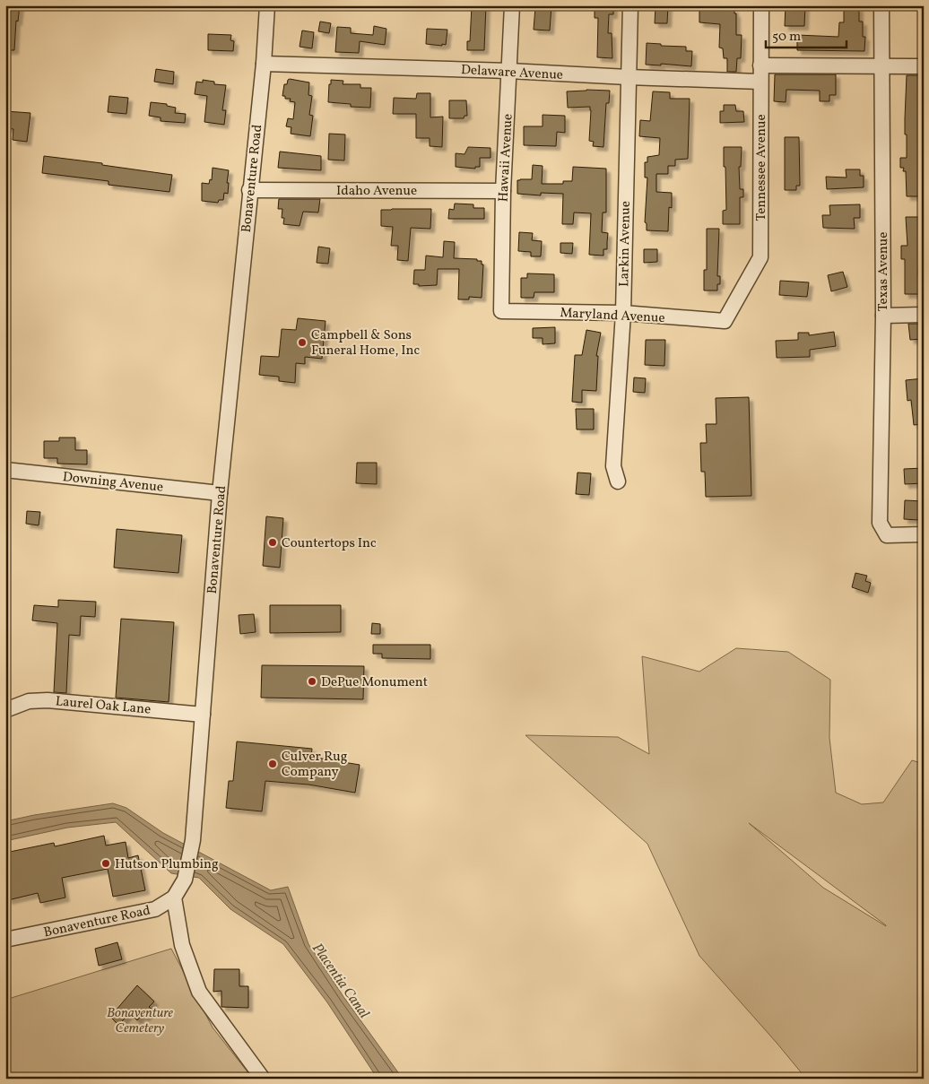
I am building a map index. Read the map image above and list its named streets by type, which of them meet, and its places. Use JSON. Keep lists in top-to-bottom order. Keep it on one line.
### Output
{"streets":{"street":["Delaware Avenue","Hawaii Avenue","Tennessee Avenue","Bonaventure Road","Idaho Avenue","Larkin Avenue","Texas Avenue","Maryland Avenue","Downing Avenue","Laurel Oak Lane"]},"crossings":[["Delaware Avenue","Hawaii Avenue"],["Delaware Avenue","Tennessee Avenue"],["Delaware Avenue","Bonaventure Road"],["Delaware Avenue","Larkin Avenue"],["Hawaii Avenue","Idaho Avenue"],["Hawaii Avenue","Maryland Avenue"],["Tennessee Avenue","Maryland Avenue"],["Bonaventure Road","Idaho Avenue"],["Bonaventure Road","Downing Avenue"],["Bonaventure Road","Laurel Oak Lane"],["Larkin Avenue","Maryland Avenue"]],"water":["Placentia Canal"],"parks":["Bonaventure Cemetery"],"places":["Campbell & Sons Funeral Home, Inc","Countertops Inc","DePue Monument","Culver Rug Company","Hutson Plumbing"],"scale_bar":"50 m"}
